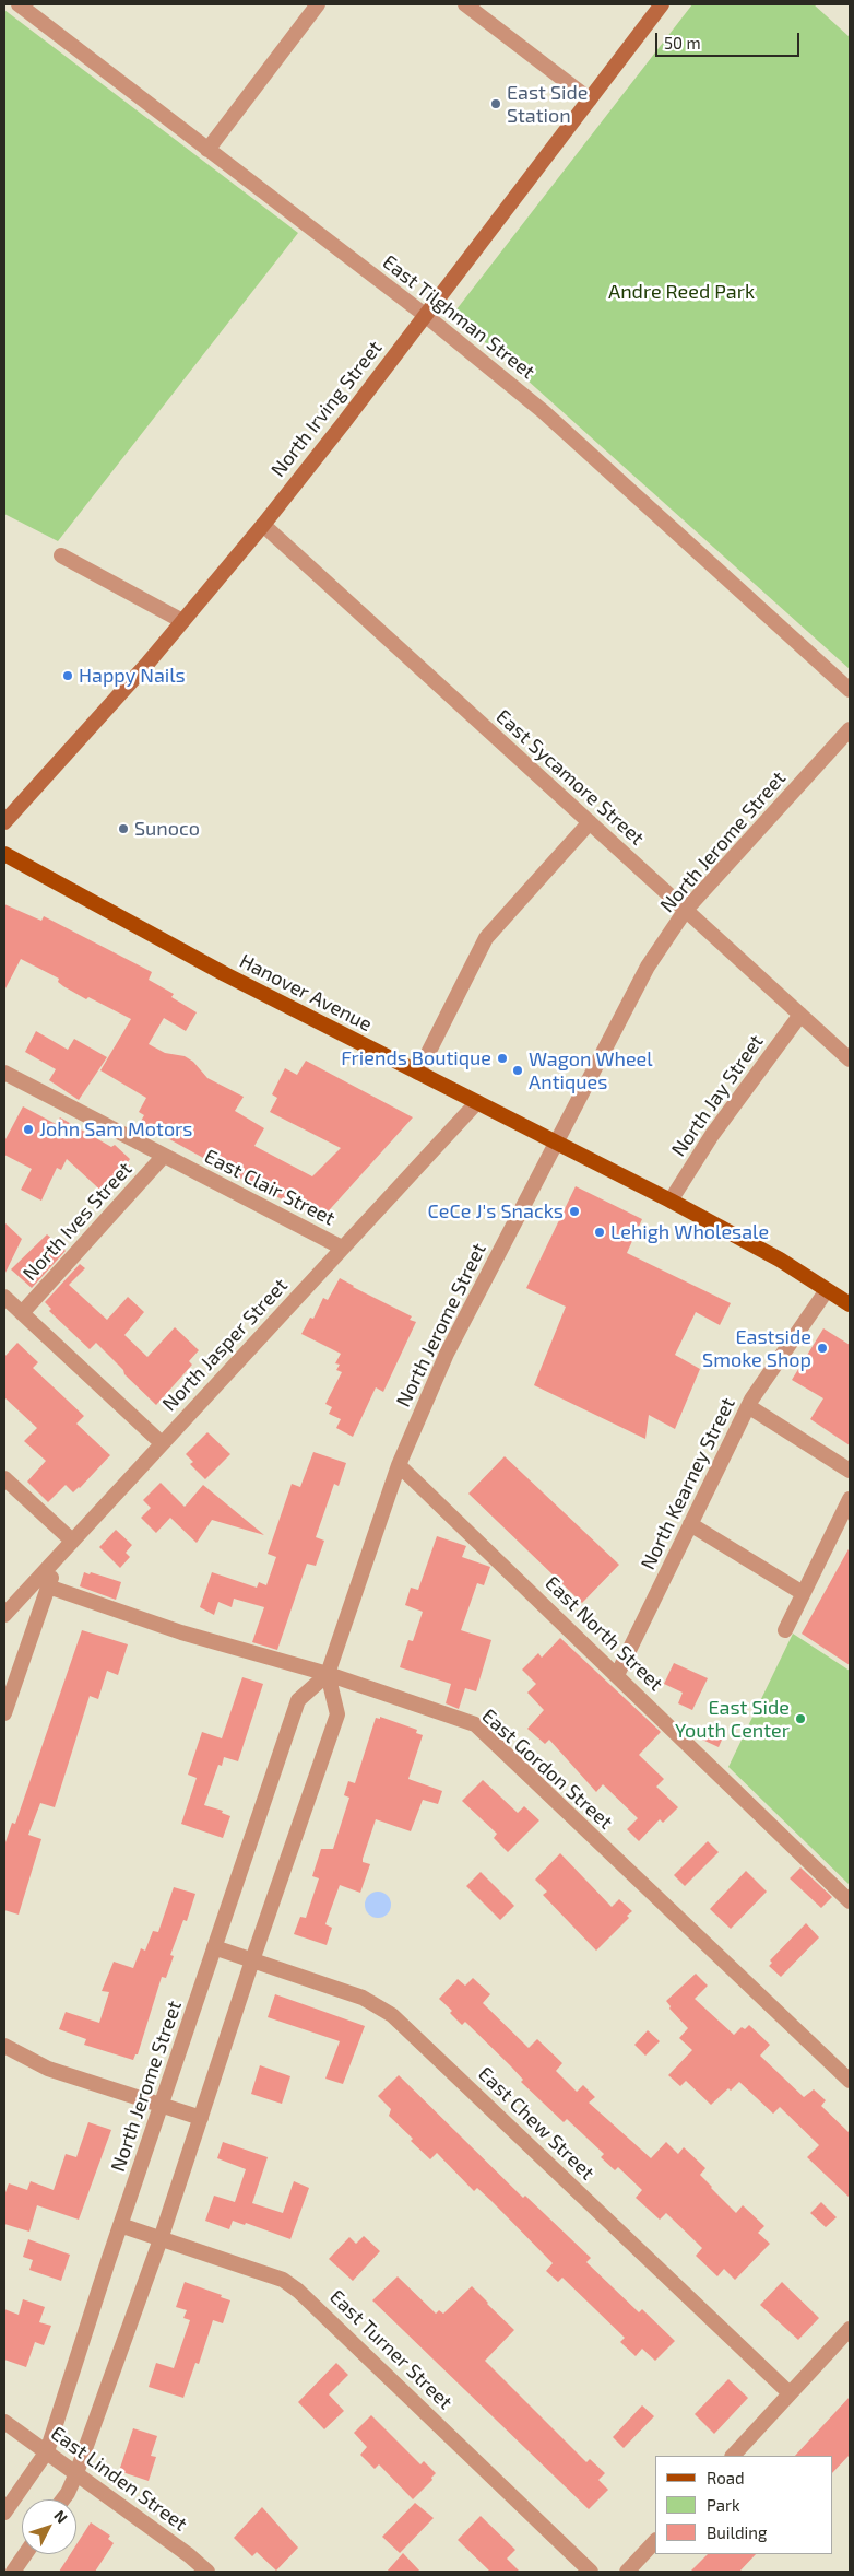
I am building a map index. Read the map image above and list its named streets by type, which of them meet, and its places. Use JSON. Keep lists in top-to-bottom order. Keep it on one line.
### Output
{"streets":{"main road":["North Irving Street","Hanover Avenue"],"street":["East Tilghman Street","East Sycamore Street","North Jerome Street","North Jay Street","East Clair Street","North Ives Street","North Jasper Street","North Kearney Street","East North Street","East Gordon Street","East Chew Street","East Turner Street","East Linden Street"]},"crossings":[["East Tilghman Street","North Irving Street"],["North Irving Street","East Sycamore Street"],["East Sycamore Street","North Jerome Street"],["East Sycamore Street","North Jay Street"],["North Jerome Street","Hanover Avenue"],["North Jerome Street","East North Street"],["North Jerome Street","East Gordon Street"],["North Jerome Street","East Chew Street"],["North Jerome Street","East Turner Street"],["North Jerome Street","East Linden Street"],["Hanover Avenue","North Jay Street"],["Hanover Avenue","North Jasper Street"],["Hanover Avenue","North Kearney Street"],["East Clair Street","North Ives Street"],["East Clair Street","North Jasper Street"],["North Kearney Street","East North Street"]],"parks":["Andre Reed Park"],"places":["East Side Station","Happy Nails","Sunoco","Friends Boutique","Wagon Wheel Antiques","John Sam Motors","CeCe J's Snacks","Lehigh Wholesale","Eastside Smoke Shop","East Side Youth Center"],"legend":["Road","Park","Building"],"scale_bar":"50 m","north":"top right"}
